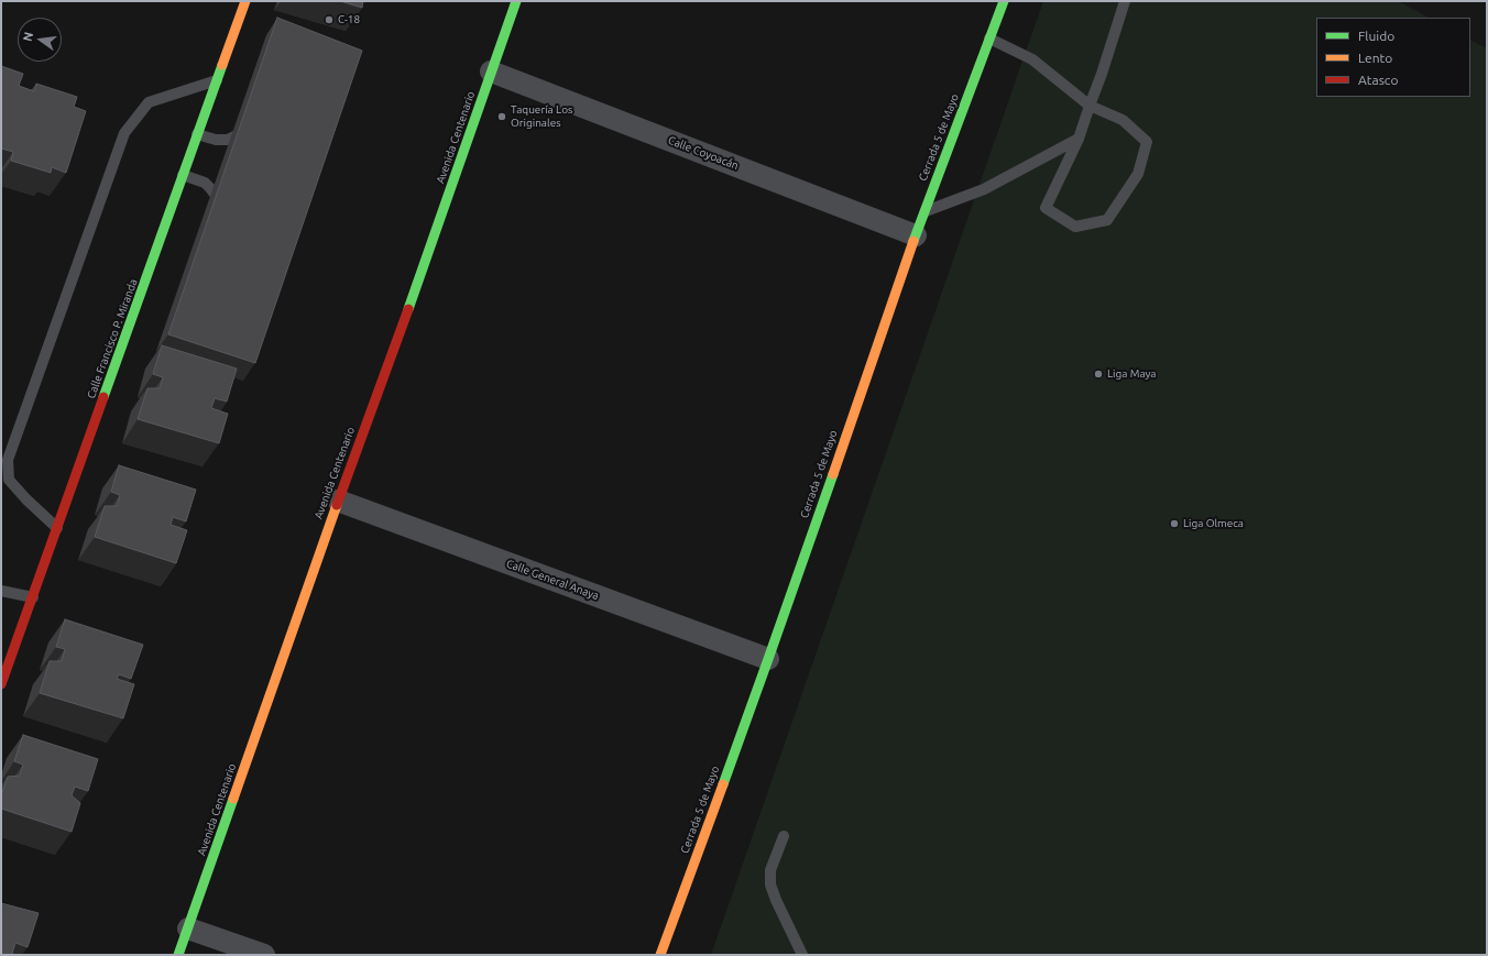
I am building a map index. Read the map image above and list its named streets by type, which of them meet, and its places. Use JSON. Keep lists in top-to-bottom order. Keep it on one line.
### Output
{"streets":{"main road":["Avenida Centenario","Cerrada 5 de Mayo","Calle Francisco P. Miranda"],"street":["Calle Coyoacán","Calle General Anaya"]},"crossings":[["Avenida Centenario","Calle Coyoacán"],["Avenida Centenario","Calle General Anaya"],["Cerrada 5 de Mayo","Calle Coyoacán"],["Cerrada 5 de Mayo","Calle General Anaya"]],"places":["C-18","Taquería Los Originales","Liga Maya","Liga Olmeca"],"legend":["Fluido","Lento","Atasco"],"north":"left"}
